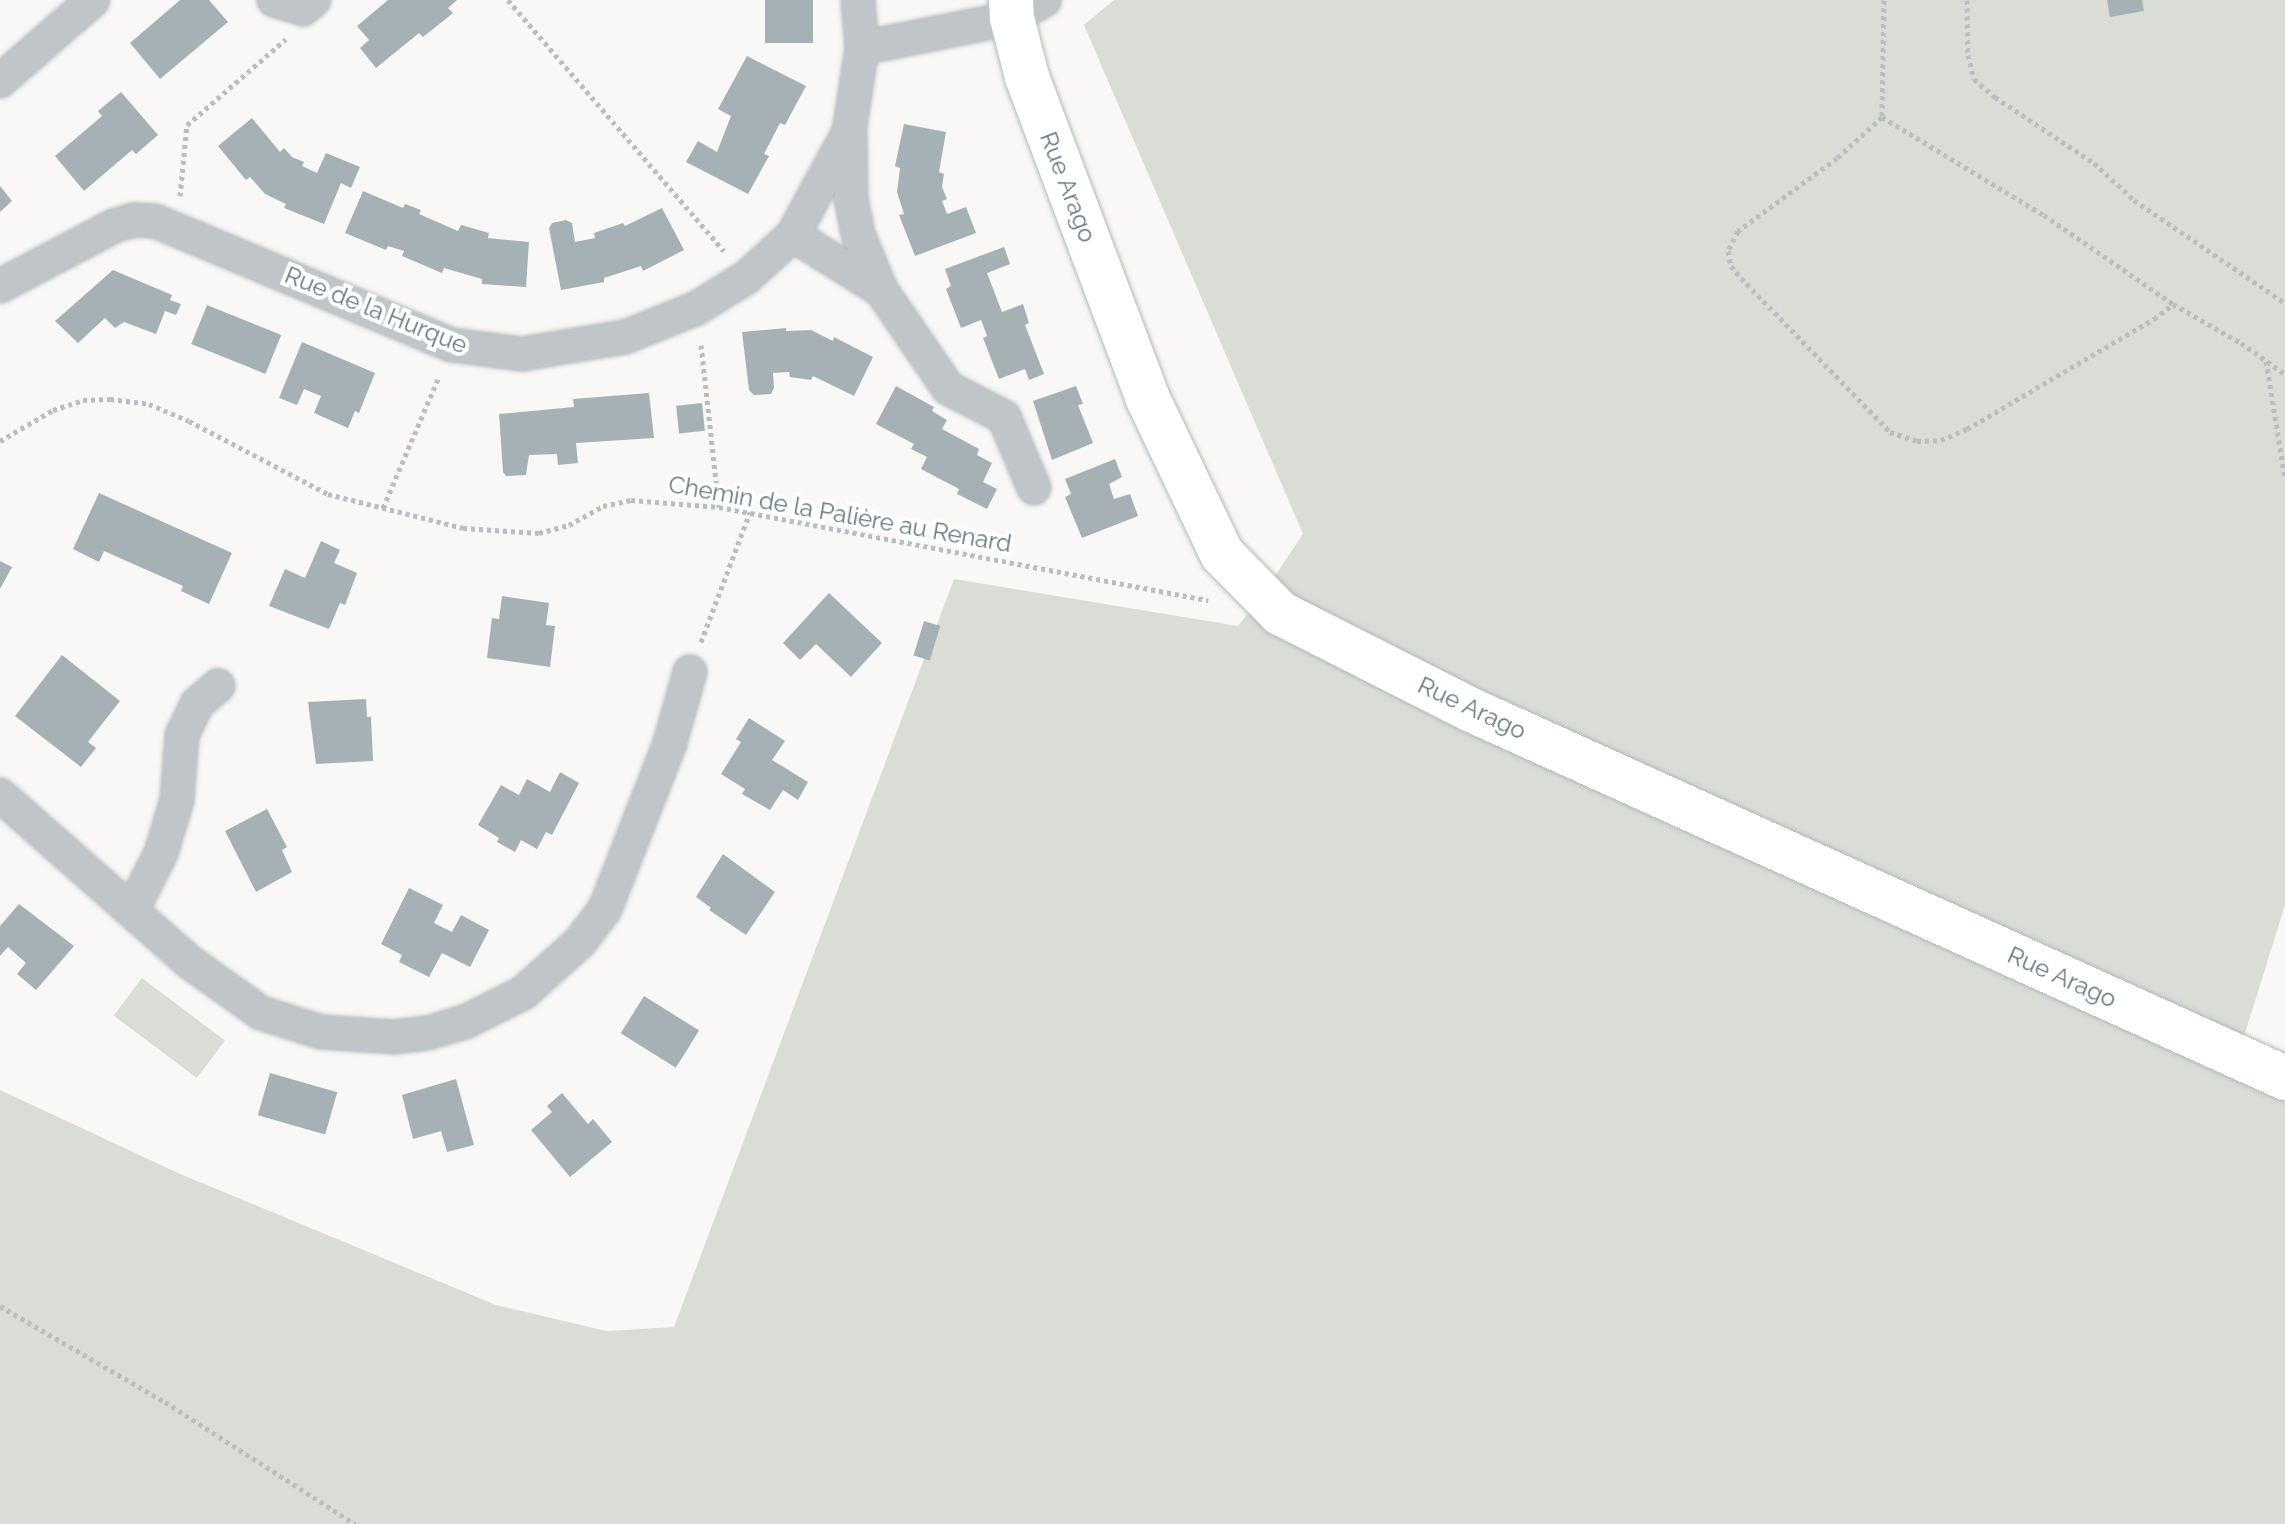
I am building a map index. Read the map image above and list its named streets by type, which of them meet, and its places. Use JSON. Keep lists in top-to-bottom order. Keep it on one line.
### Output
{"streets":{"main road":["Rue Arago"],"street":["Rue de la Hurque"],"path":["Chemin de la Palière au Renard"]}}
